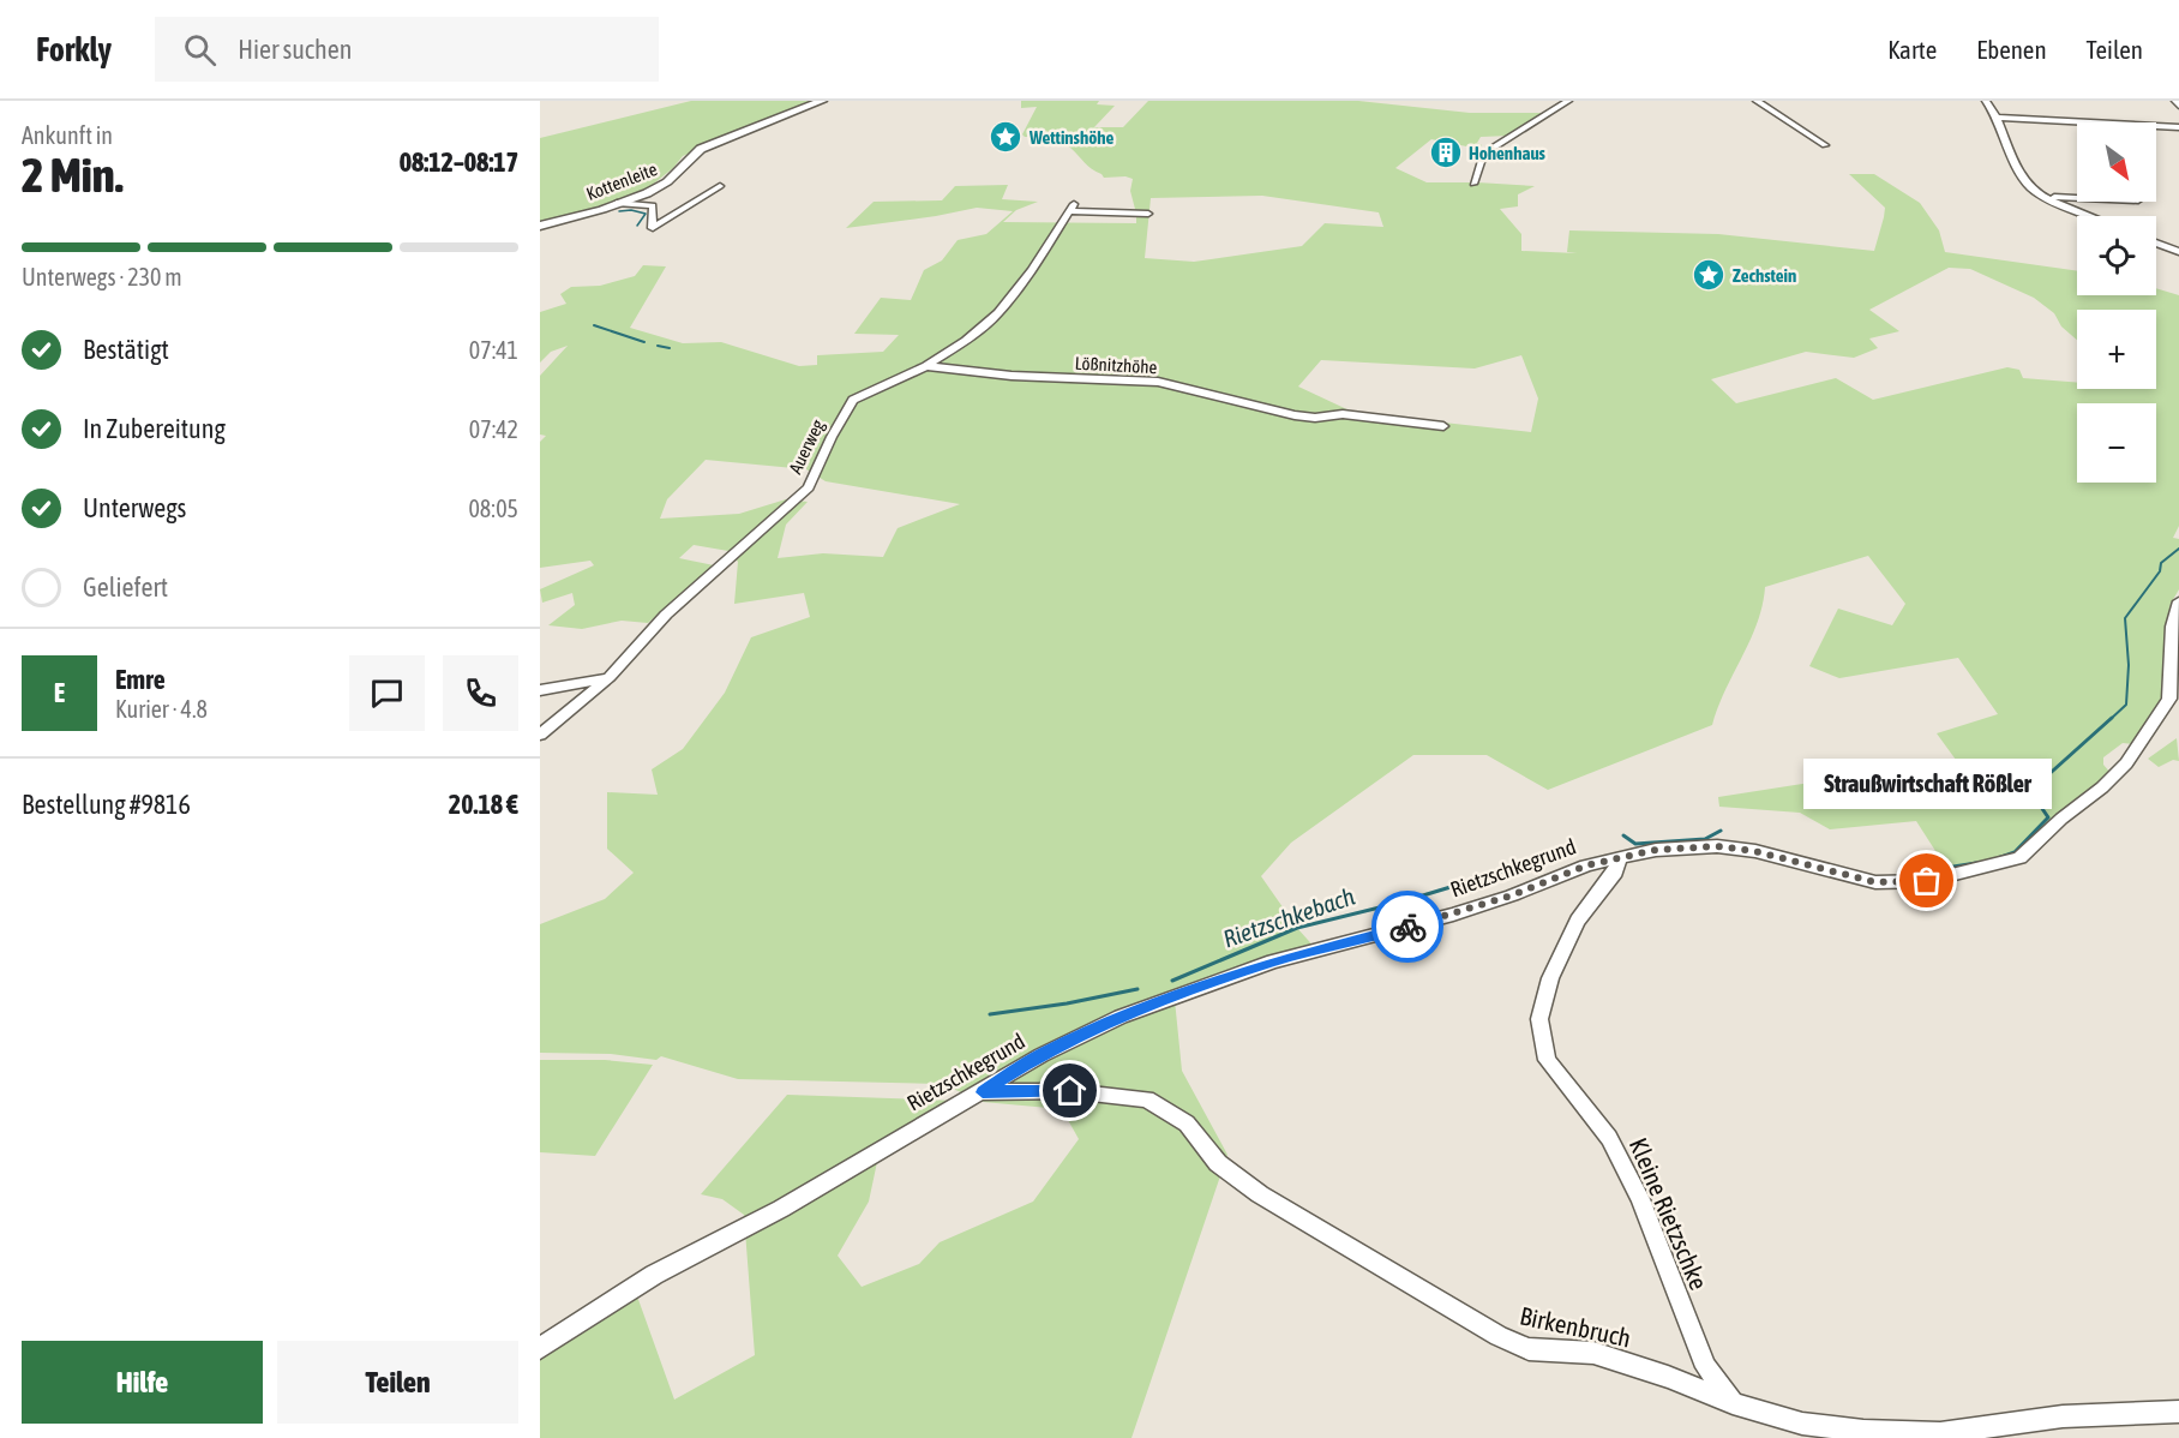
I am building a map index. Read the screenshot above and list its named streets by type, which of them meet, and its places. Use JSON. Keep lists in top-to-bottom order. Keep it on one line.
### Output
{"streets":{"street":["Kottenleite","Lößnitzhöhe","Auerweg","Rietzschkegrund","Kleine Rietzschke","Birkenbruch"]},"crossings":[["Lößnitzhöhe","Auerweg"],["Rietzschkegrund","Kleine Rietzschke"],["Rietzschkegrund","Birkenbruch"],["Kleine Rietzschke","Birkenbruch"]],"water":["Rietzschkebach"],"places":{"place":["Wettinshöhe","Zechstein"],"building":["Hohenhaus"],"other":["Straußwirtschaft Rößler"]},"north":"bottom right","page":{"header":"Forkly","search":"Hier suchen","nav":["Karte","Ebenen","Teilen"],"heading":["2 Min.","Ankunft in","08:12–08:17"],"panel":["Emre","Kurier · 4.8","Bestellung #9816","20.18 €"],"map_buttons":["+","−"],"bar":"Unterwegs · 230 m","list":[["Bestätigt","07:41"],["In Zubereitung","07:42"],["Unterwegs","08:05"],"Geliefert"],"round":"E","bubble":"Straußwirtschaft Rößler","buttons":["Hilfe","Teilen"]}}
